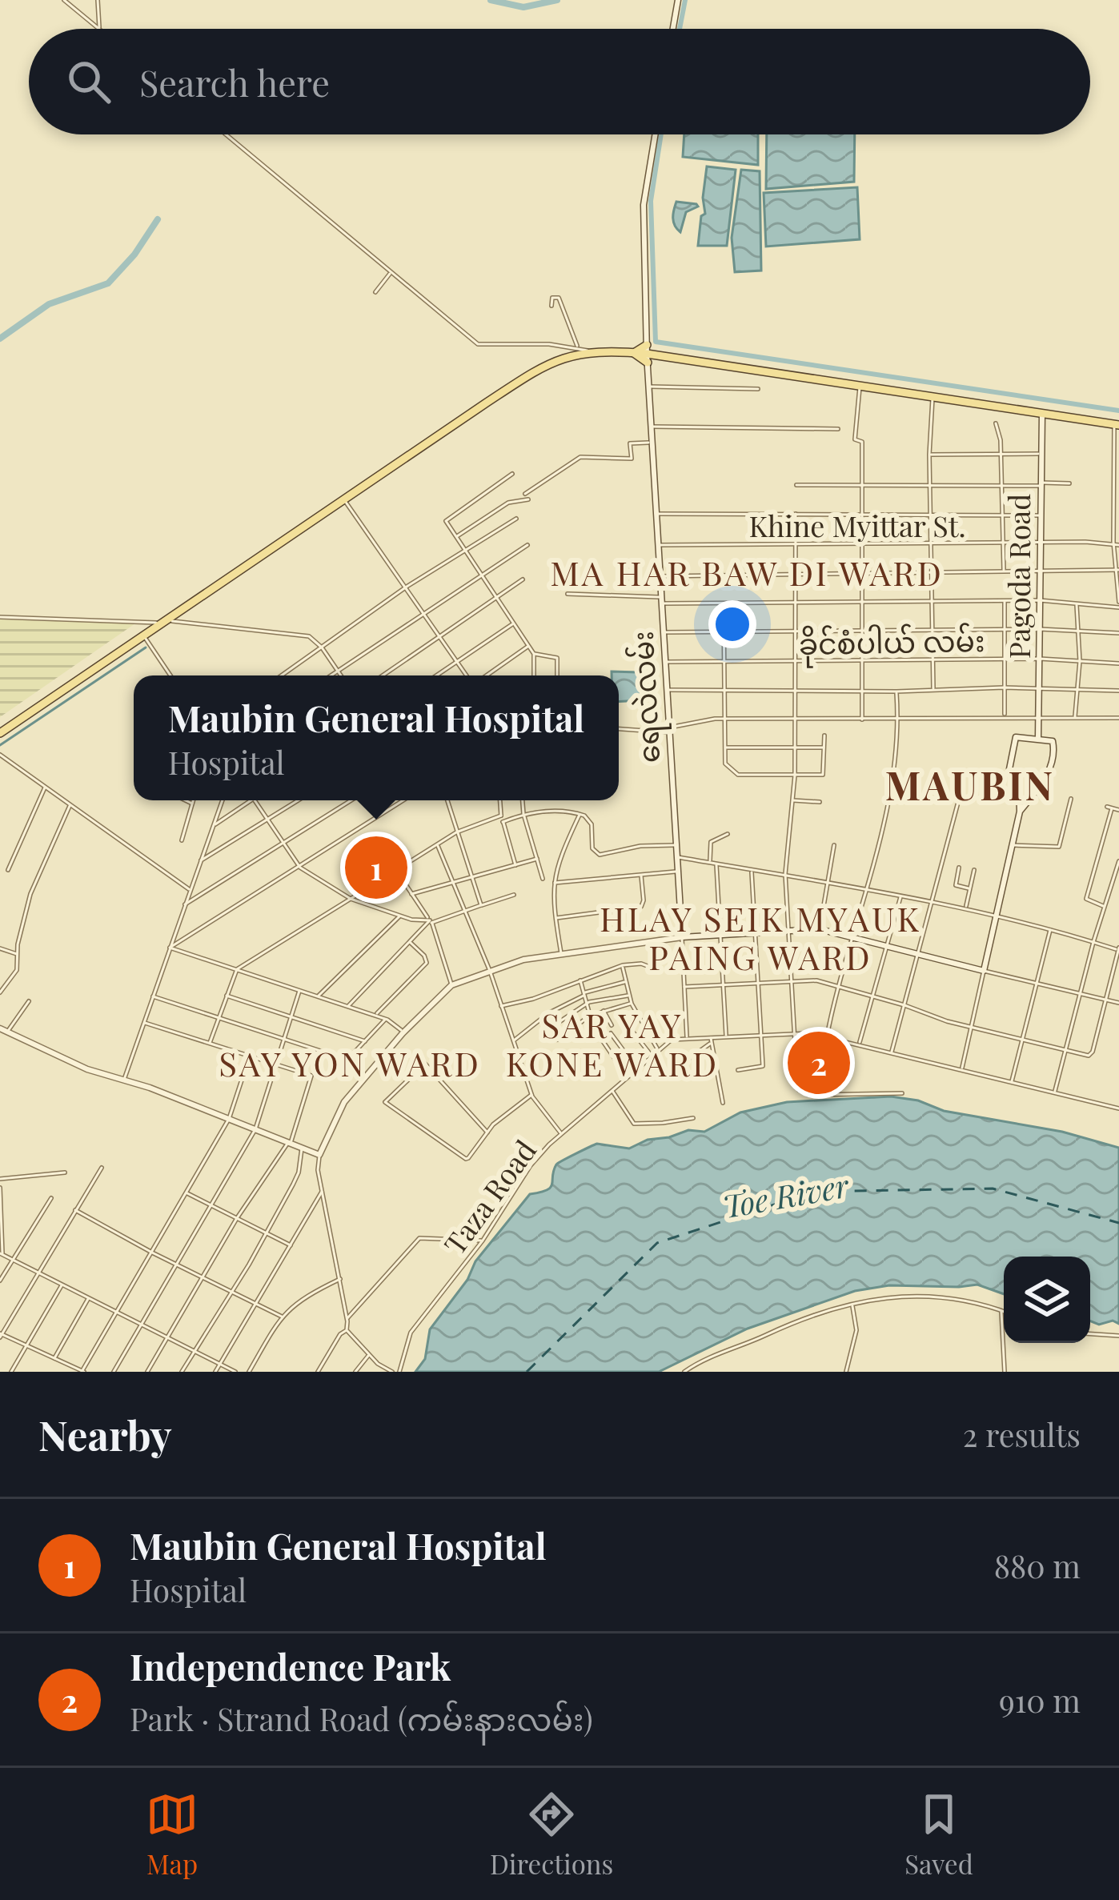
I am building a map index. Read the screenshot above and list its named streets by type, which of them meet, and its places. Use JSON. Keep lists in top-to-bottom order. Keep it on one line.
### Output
{"streets":{"main road":["Pagoda Road","ရေလဲလမ်း"],"street":["Khine Myittar St.","ခိုင်စံပါယ် လမ်း","Taza Road"]},"crossings":[["Khine Myittar St.","Pagoda Road"],["Khine Myittar St.","ရေလဲလမ်း"],["Pagoda Road","ခိုင်စံပါယ် လမ်း"],["Pagoda Road","Taza Road"],["ခိုင်စံပါယ် လမ်း","ရေလဲလမ်း"],["ရေလဲလမ်း","Taza Road"]],"districts":["MA HAR BAW DI WARD","MAUBIN","HLAY SEIK MYAUK PAING WARD","SAR YAY KONE WARD","SAY YON WARD"],"water":["Toe River"],"page":{"search":"Search here","popup":["Maubin General Hospital","Hospital"],"pins":["1","2"],"heading":["Nearby","2 results"],"list":[{"mark":"1","name":"Maubin General Hospital","note":"Hospital","value":"880 m"},{"mark":"2","name":"Independence Park","note":"Park · Strand Road (ကမ်းနားလမ်း)","value":"910 m"}],"nav":["Map","Directions","Saved"]}}
